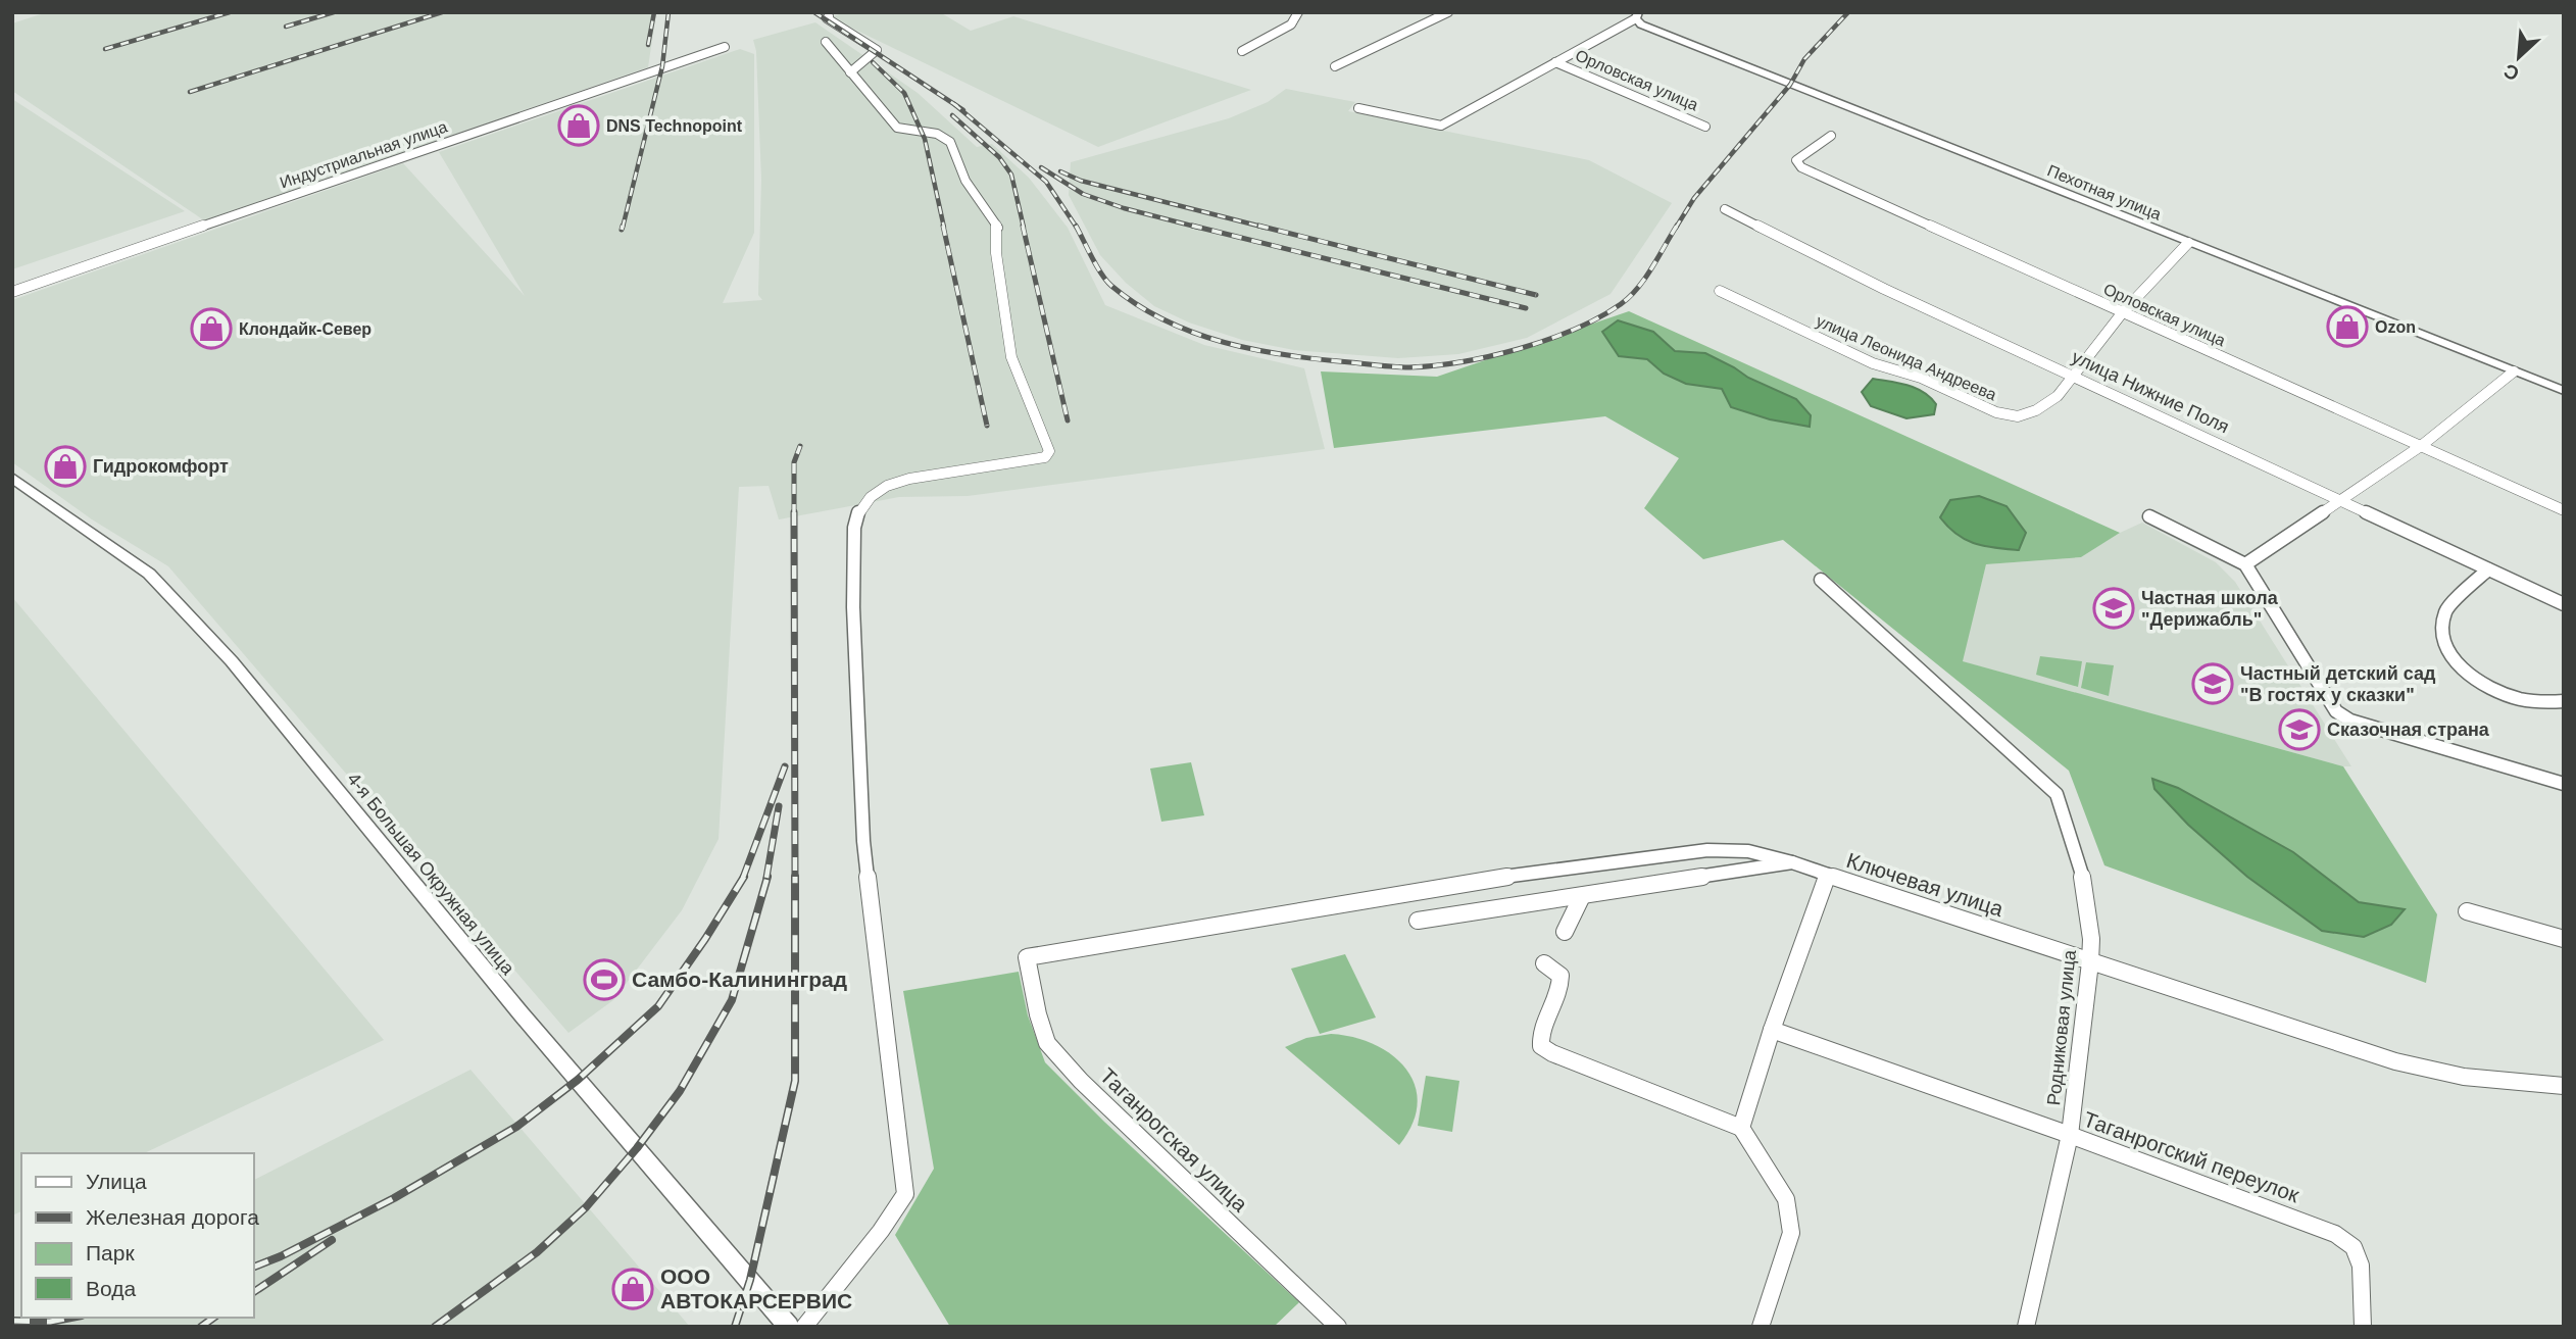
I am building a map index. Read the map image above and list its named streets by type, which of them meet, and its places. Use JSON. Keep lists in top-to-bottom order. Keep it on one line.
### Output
{"streets":{"street":["Орловская улица","Индустриальная улица","Пехотная улица","улица Леонида Андреева","улица Нижние Поля","4-я Большая Окружная улица","Ключевая улица","Родниковая улица","Таганрогская улица","Таганрогский переулок"]},"crossings":[["улица Леонида Андреева","улица Нижние Поля"],["Ключевая улица","Родниковая улица"],["Ключевая улица","Таганрогский переулок"],["Родниковая улица","Таганрогский переулок"]],"places":{"shop":["DNS Technopoint","Ozon","Клондайк-Север","Гидрокомфорт","ООО АВТОКАРСЕРВИС"],"school or university":["Частная школа \"Дерижабль\"","Частный детский сад \"В гостях у сказки\"","Сказочная страна"],"sports":["Самбо-Калининград"]},"legend":["Улица","Железная дорога","Парк","Вода"],"north":"bottom left"}
